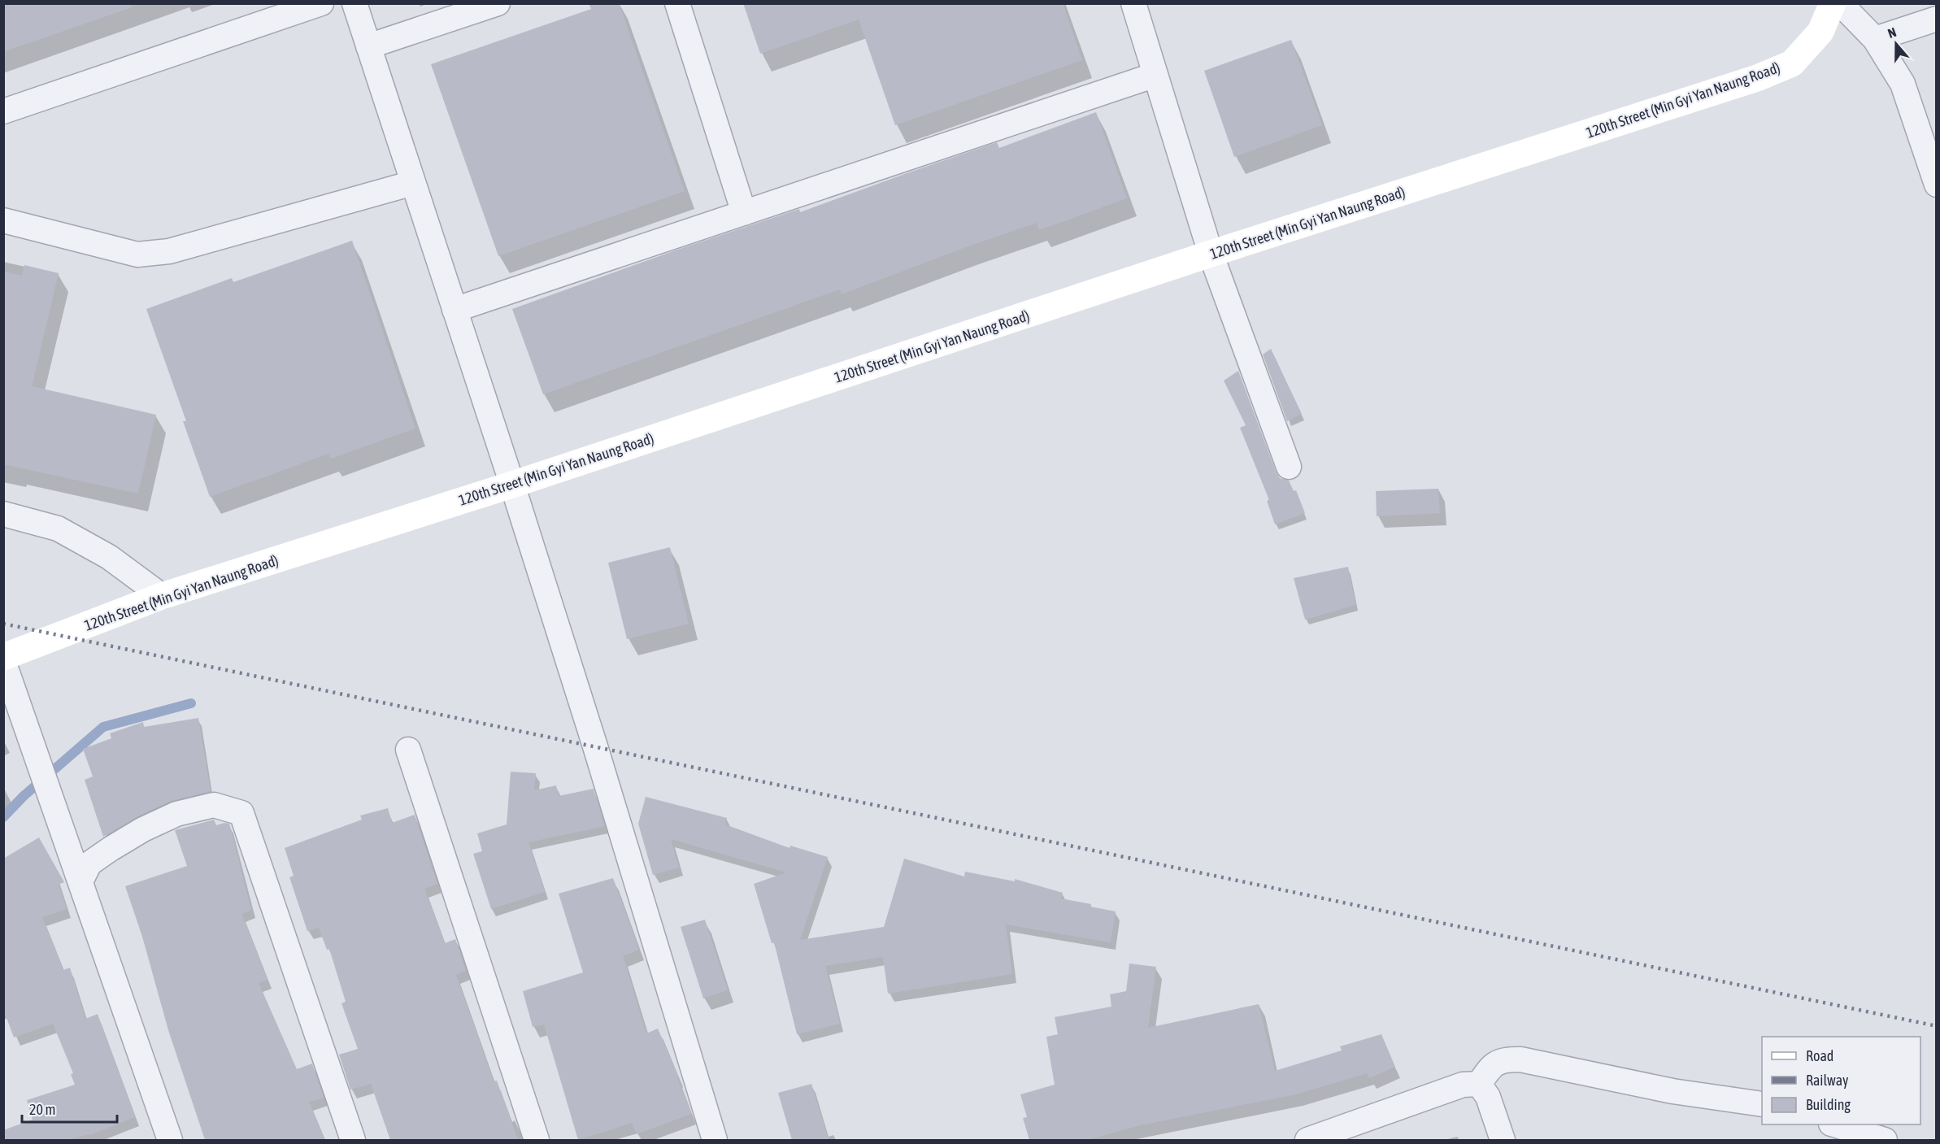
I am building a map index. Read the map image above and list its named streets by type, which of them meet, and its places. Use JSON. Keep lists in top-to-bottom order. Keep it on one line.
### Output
{"streets":{"street":["120th Street (Min Gyi Yan Naung Road)"]},"legend":["Road","Railway","Building"],"scale_bar":"20 m","north":"top"}
